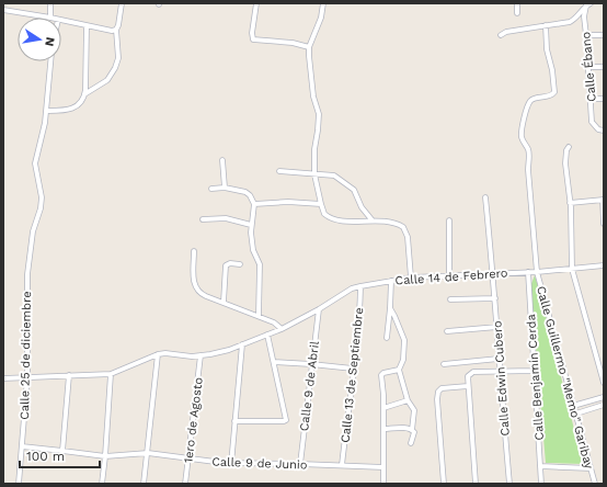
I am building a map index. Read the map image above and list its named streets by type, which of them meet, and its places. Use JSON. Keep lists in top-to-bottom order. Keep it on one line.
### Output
{"streets":{"street":["Calle Ébano","Calle 14 de Febrero","Calle 25 de diciembre","Calle 13 de Septiembre","Calle Benjamín Cerda","Calle Guillermo \"Memo\" Garibay","Calle Edwin Cubero","Calle 9 de Abril","1ero de Agosto","Calle 9 de Junio"]},"crossings":[["Calle 14 de Febrero","Calle 25 de diciembre"],["Calle 14 de Febrero","Calle 13 de Septiembre"],["Calle 14 de Febrero","Calle Benjamín Cerda"],["Calle 14 de Febrero","Calle Guillermo \"Memo\" Garibay"],["Calle 14 de Febrero","Calle Edwin Cubero"],["Calle 14 de Febrero","Calle 9 de Abril"],["Calle 14 de Febrero","1ero de Agosto"],["Calle 25 de diciembre","Calle 9 de Junio"],["Calle 13 de Septiembre","Calle 9 de Junio"],["Calle 9 de Abril","Calle 9 de Junio"],["1ero de Agosto","Calle 9 de Junio"]],"scale_bar":"100 m","north":"right"}
